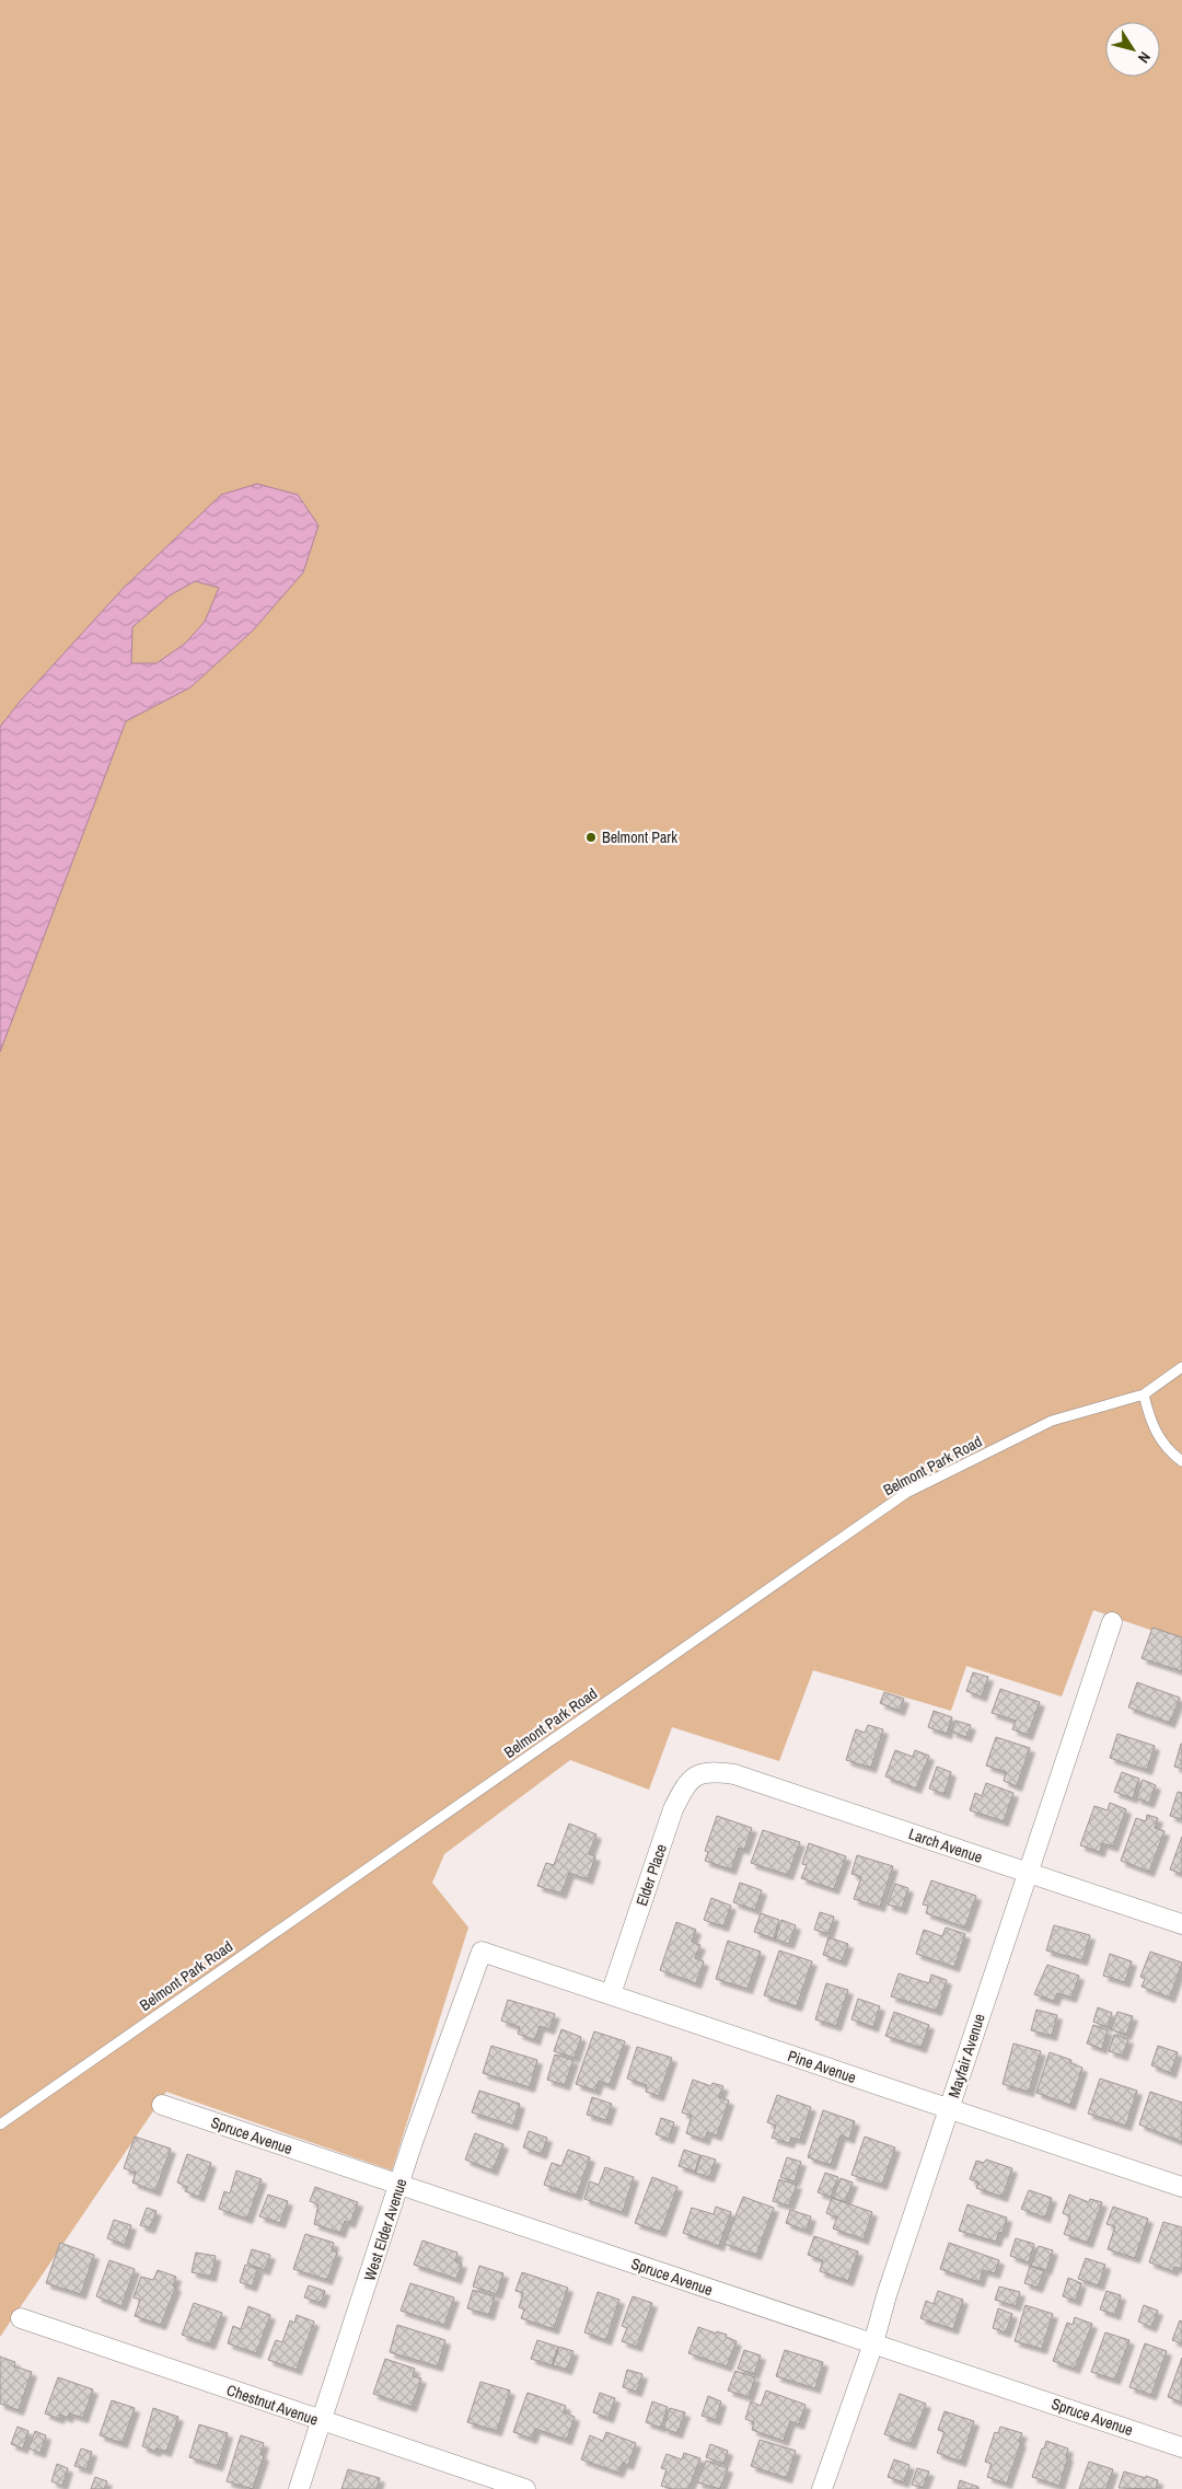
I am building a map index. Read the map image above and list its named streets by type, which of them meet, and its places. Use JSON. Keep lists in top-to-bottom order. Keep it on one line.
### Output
{"streets":{"street":["Larch Avenue","Elder Place","Mayfair Avenue","Pine Avenue","Spruce Avenue","West Elder Avenue","Chestnut Avenue"],"lane":["Belmont Park Road"]},"crossings":[["Larch Avenue","Elder Place"],["Larch Avenue","Mayfair Avenue"],["Elder Place","Pine Avenue"],["Mayfair Avenue","Pine Avenue"],["Mayfair Avenue","Spruce Avenue"],["Pine Avenue","West Elder Avenue"],["Spruce Avenue","West Elder Avenue"],["West Elder Avenue","Chestnut Avenue"]],"places":["Belmont Park"],"north":"bottom right"}
